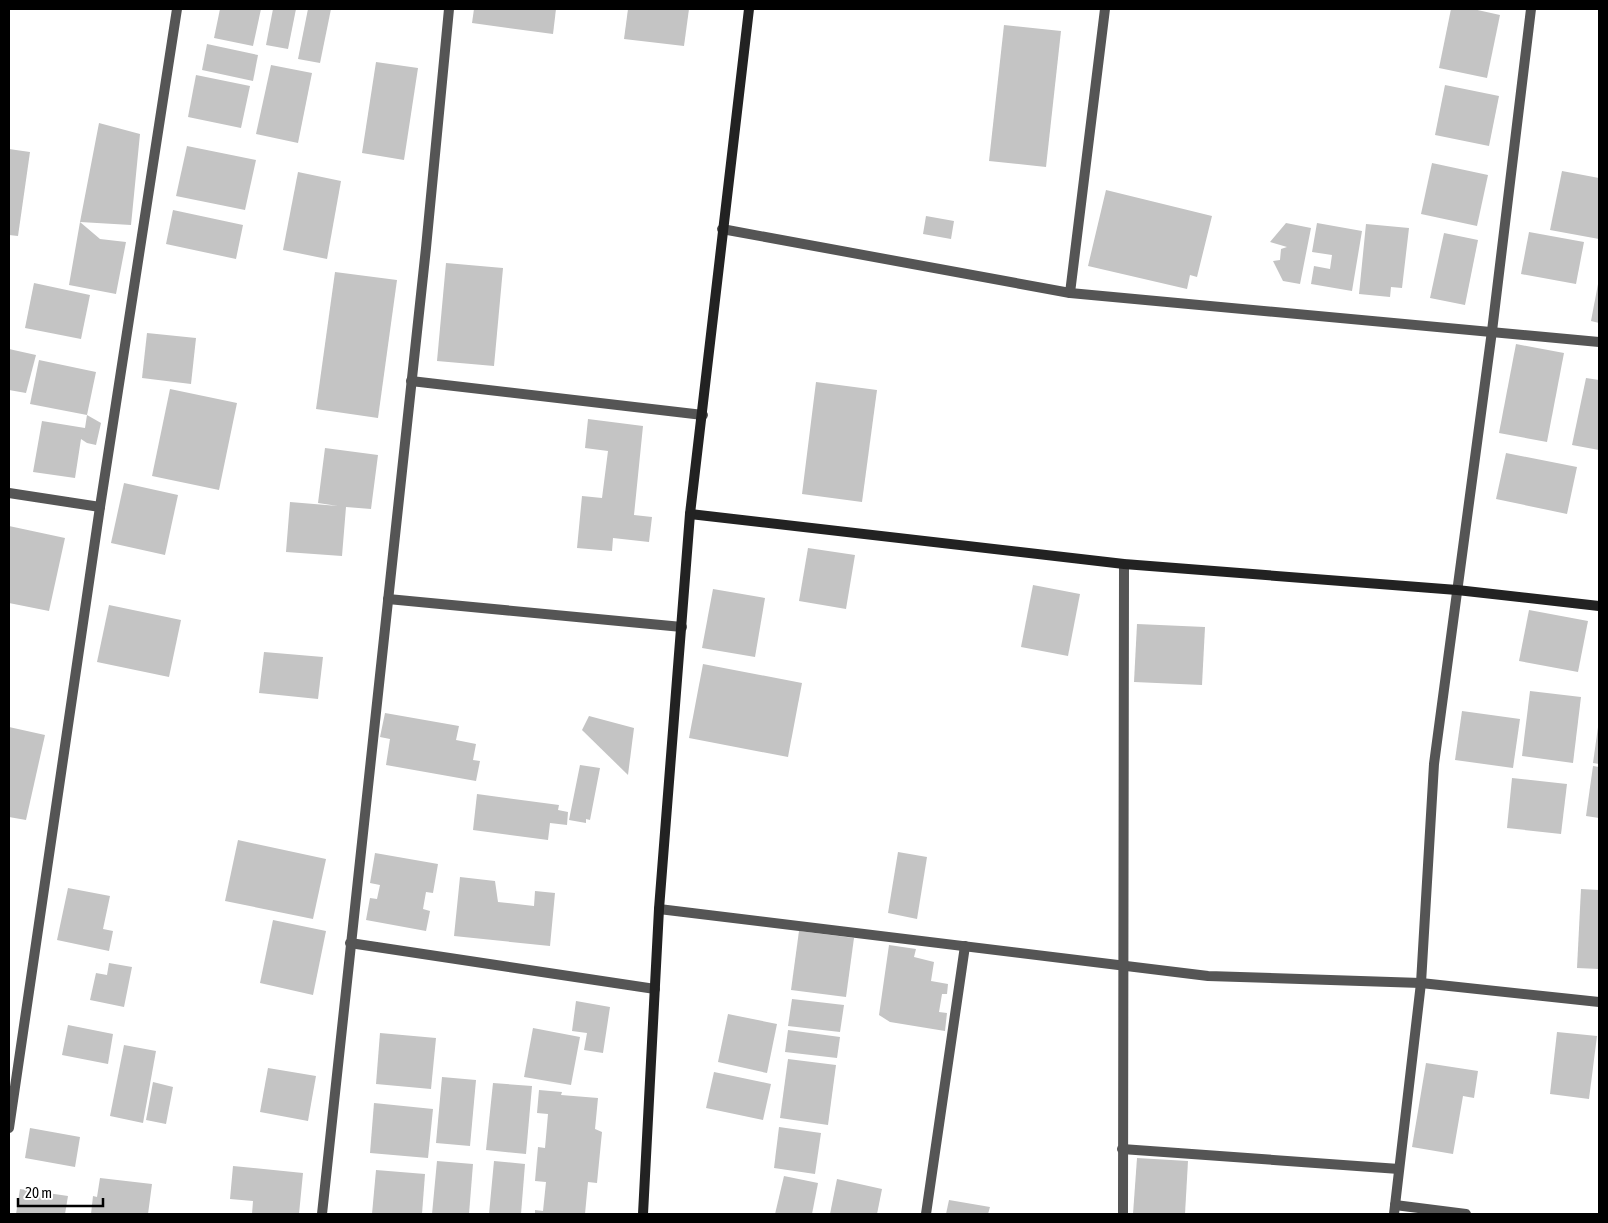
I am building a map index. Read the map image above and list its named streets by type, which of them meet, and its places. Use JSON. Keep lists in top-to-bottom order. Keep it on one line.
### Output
{"scale_bar":"20 m"}
